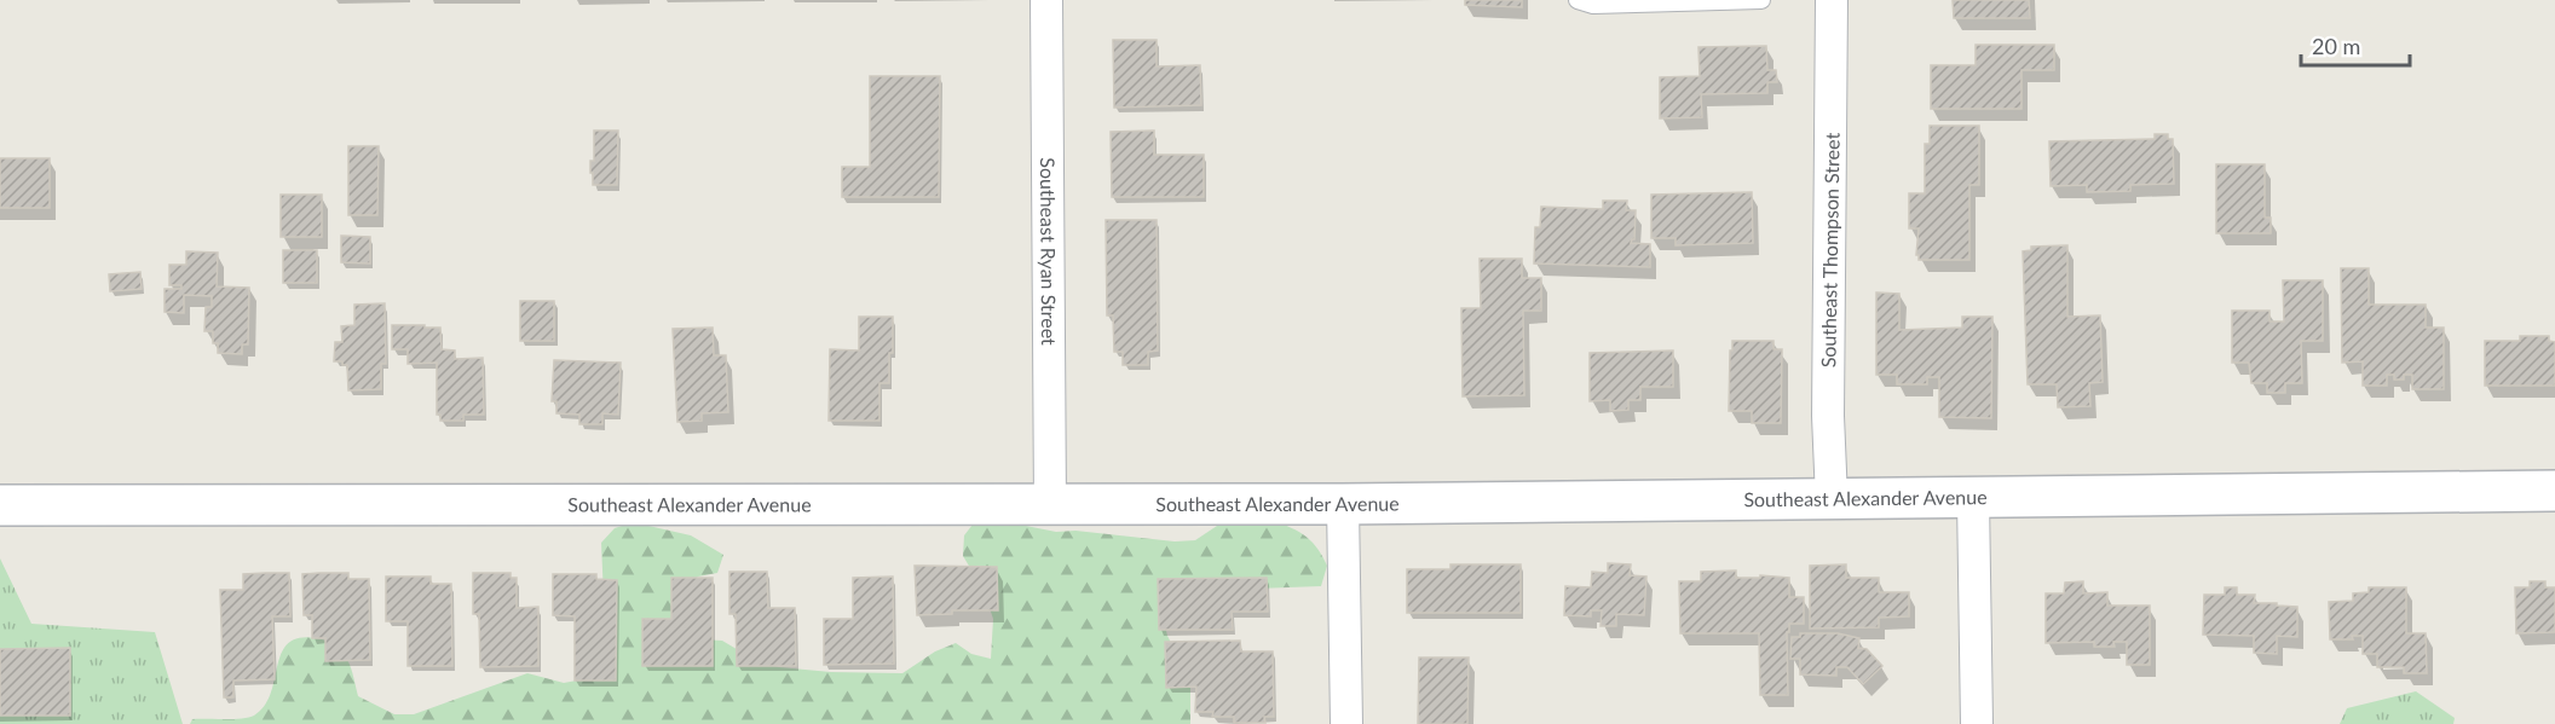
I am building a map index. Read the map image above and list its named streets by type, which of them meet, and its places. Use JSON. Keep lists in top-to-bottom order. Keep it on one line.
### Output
{"streets":{"street":["Southeast Thompson Street","Southeast Ryan Street","Southeast Alexander Avenue"]},"crossings":[["Southeast Thompson Street","Southeast Alexander Avenue"],["Southeast Ryan Street","Southeast Alexander Avenue"]],"scale_bar":"20 m"}
